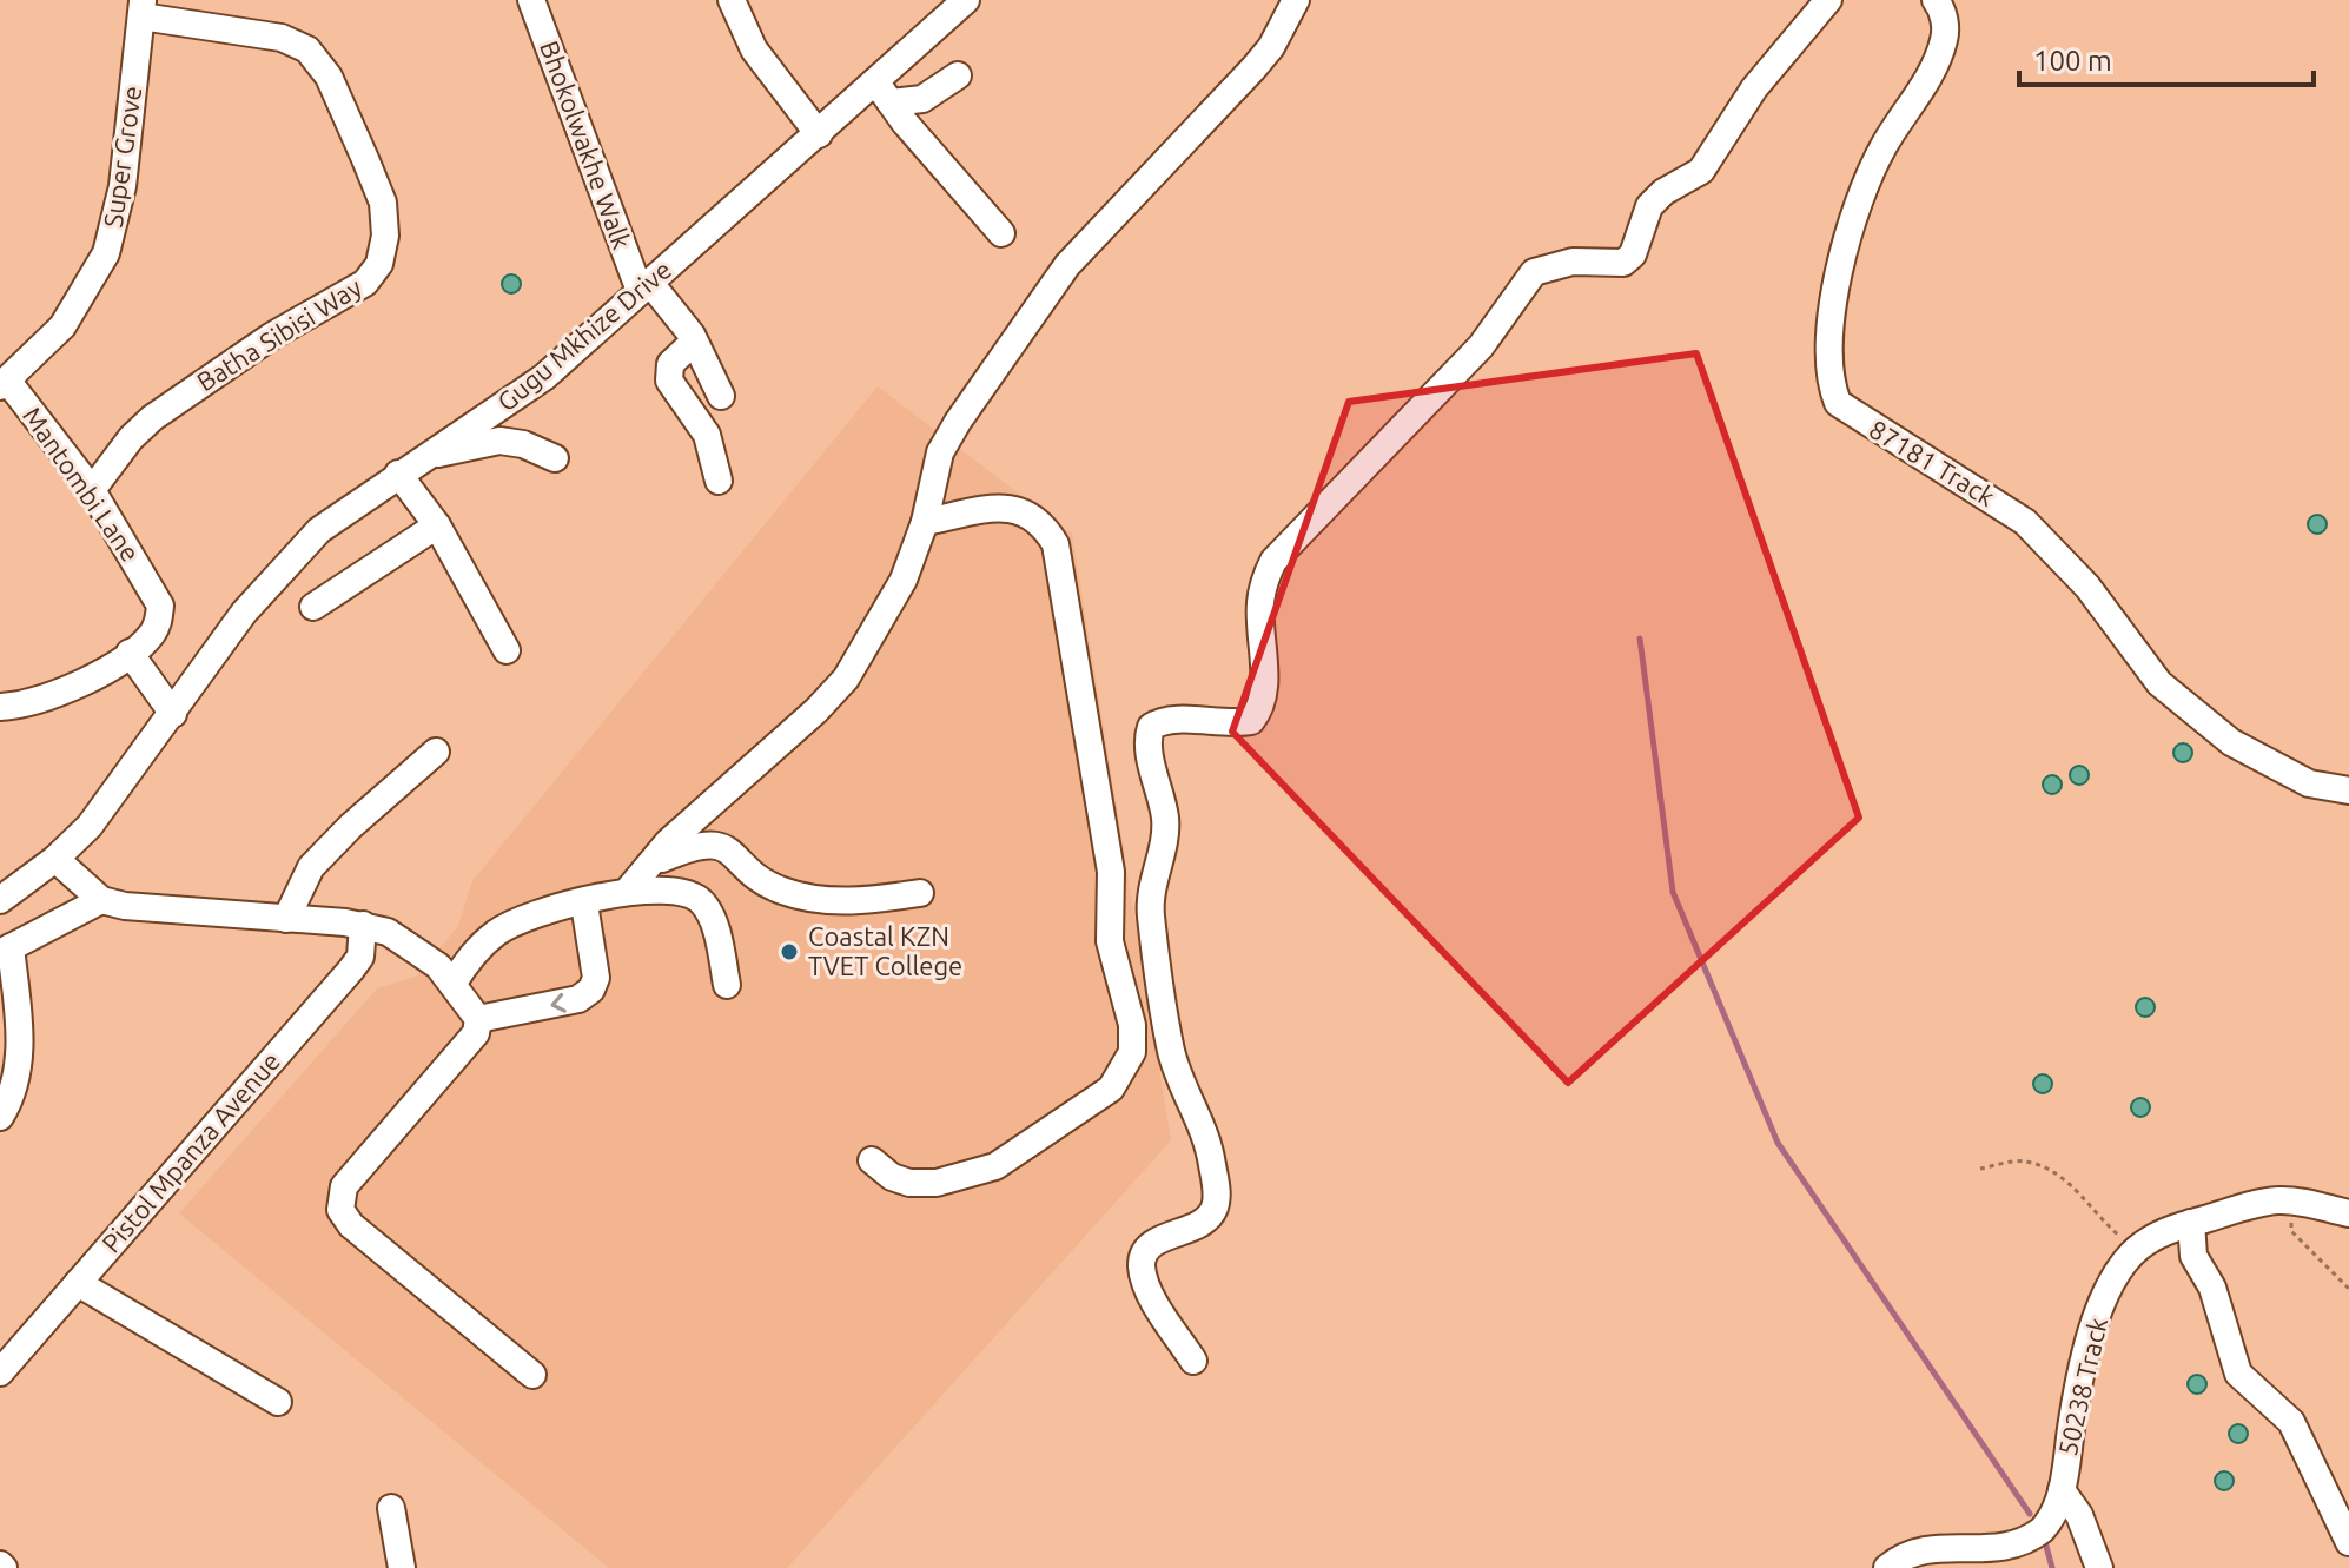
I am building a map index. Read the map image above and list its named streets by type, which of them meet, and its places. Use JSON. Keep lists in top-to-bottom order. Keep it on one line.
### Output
{"streets":{"street":["Bhokolwakhe Walk","Super Grove","Batha Sibisi Way","Gugu Mkhize Drive","87181 Track","Mantombi Lane","Pistol Mpanza Avenue","50238 Track"]},"crossings":[["Bhokolwakhe Walk","Gugu Mkhize Drive"],["Super Grove","Batha Sibisi Way"],["Super Grove","Mantombi Lane"],["Batha Sibisi Way","Mantombi Lane"]],"places":["Coastal KZN TVET College"],"scale_bar":"100 m"}
